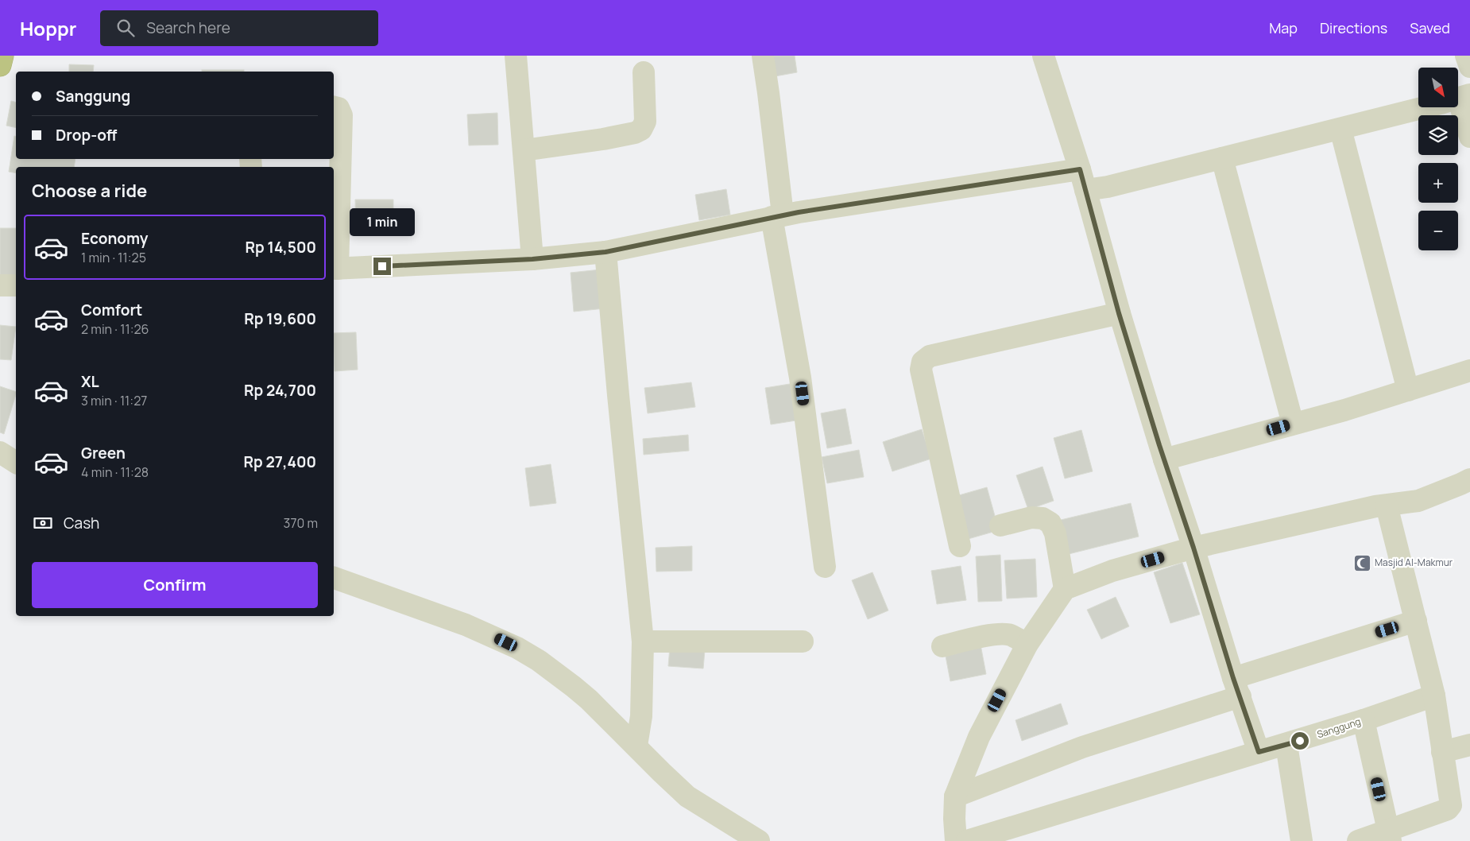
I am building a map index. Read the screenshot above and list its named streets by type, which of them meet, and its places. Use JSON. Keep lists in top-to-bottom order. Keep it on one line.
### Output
{"streets":{"street":["Sanggung"]},"places":{"mosque":["Masjid Al-Makmur"]},"north":"bottom right","page":{"header":"Hoppr","search":"Search here","nav":["Map","Directions","Saved"],"map_buttons":["+","−"],"banner":["Sanggung","Drop-off"],"heading":"Choose a ride","bubble":"1 min","list":[{"name":"Economy","note":"1 min · 11:25","value":"Rp 14,500"},{"name":"Comfort","note":"2 min · 11:26","value":"Rp 19,600"},{"name":"XL","note":"3 min · 11:27","value":"Rp 24,700"},{"name":"Green","note":"4 min · 11:28","value":"Rp 27,400"}],"pay":["Cash","370 m"],"buttons":"Confirm"}}
